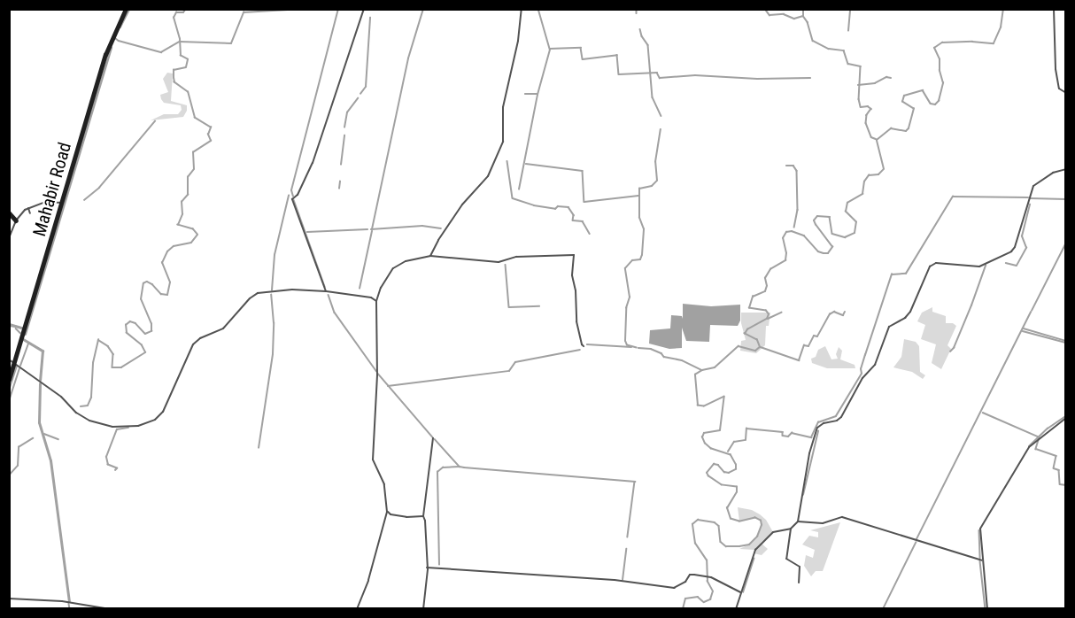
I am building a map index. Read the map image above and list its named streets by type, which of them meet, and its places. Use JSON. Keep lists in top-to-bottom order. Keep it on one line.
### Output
{"streets":{"street":["Mahabir Road"]}}
